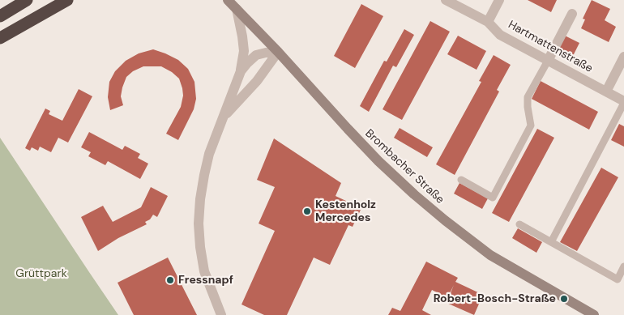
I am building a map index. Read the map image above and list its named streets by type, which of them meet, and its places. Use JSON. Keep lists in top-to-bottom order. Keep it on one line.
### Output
{"streets":{"main road":["Brombacher Straße"],"street":["Hartmattenstraße"]},"parks":["Grüttpark"],"places":["Kestenholz Mercedes","Fressnapf","Robert-Bosch-Straße"]}
